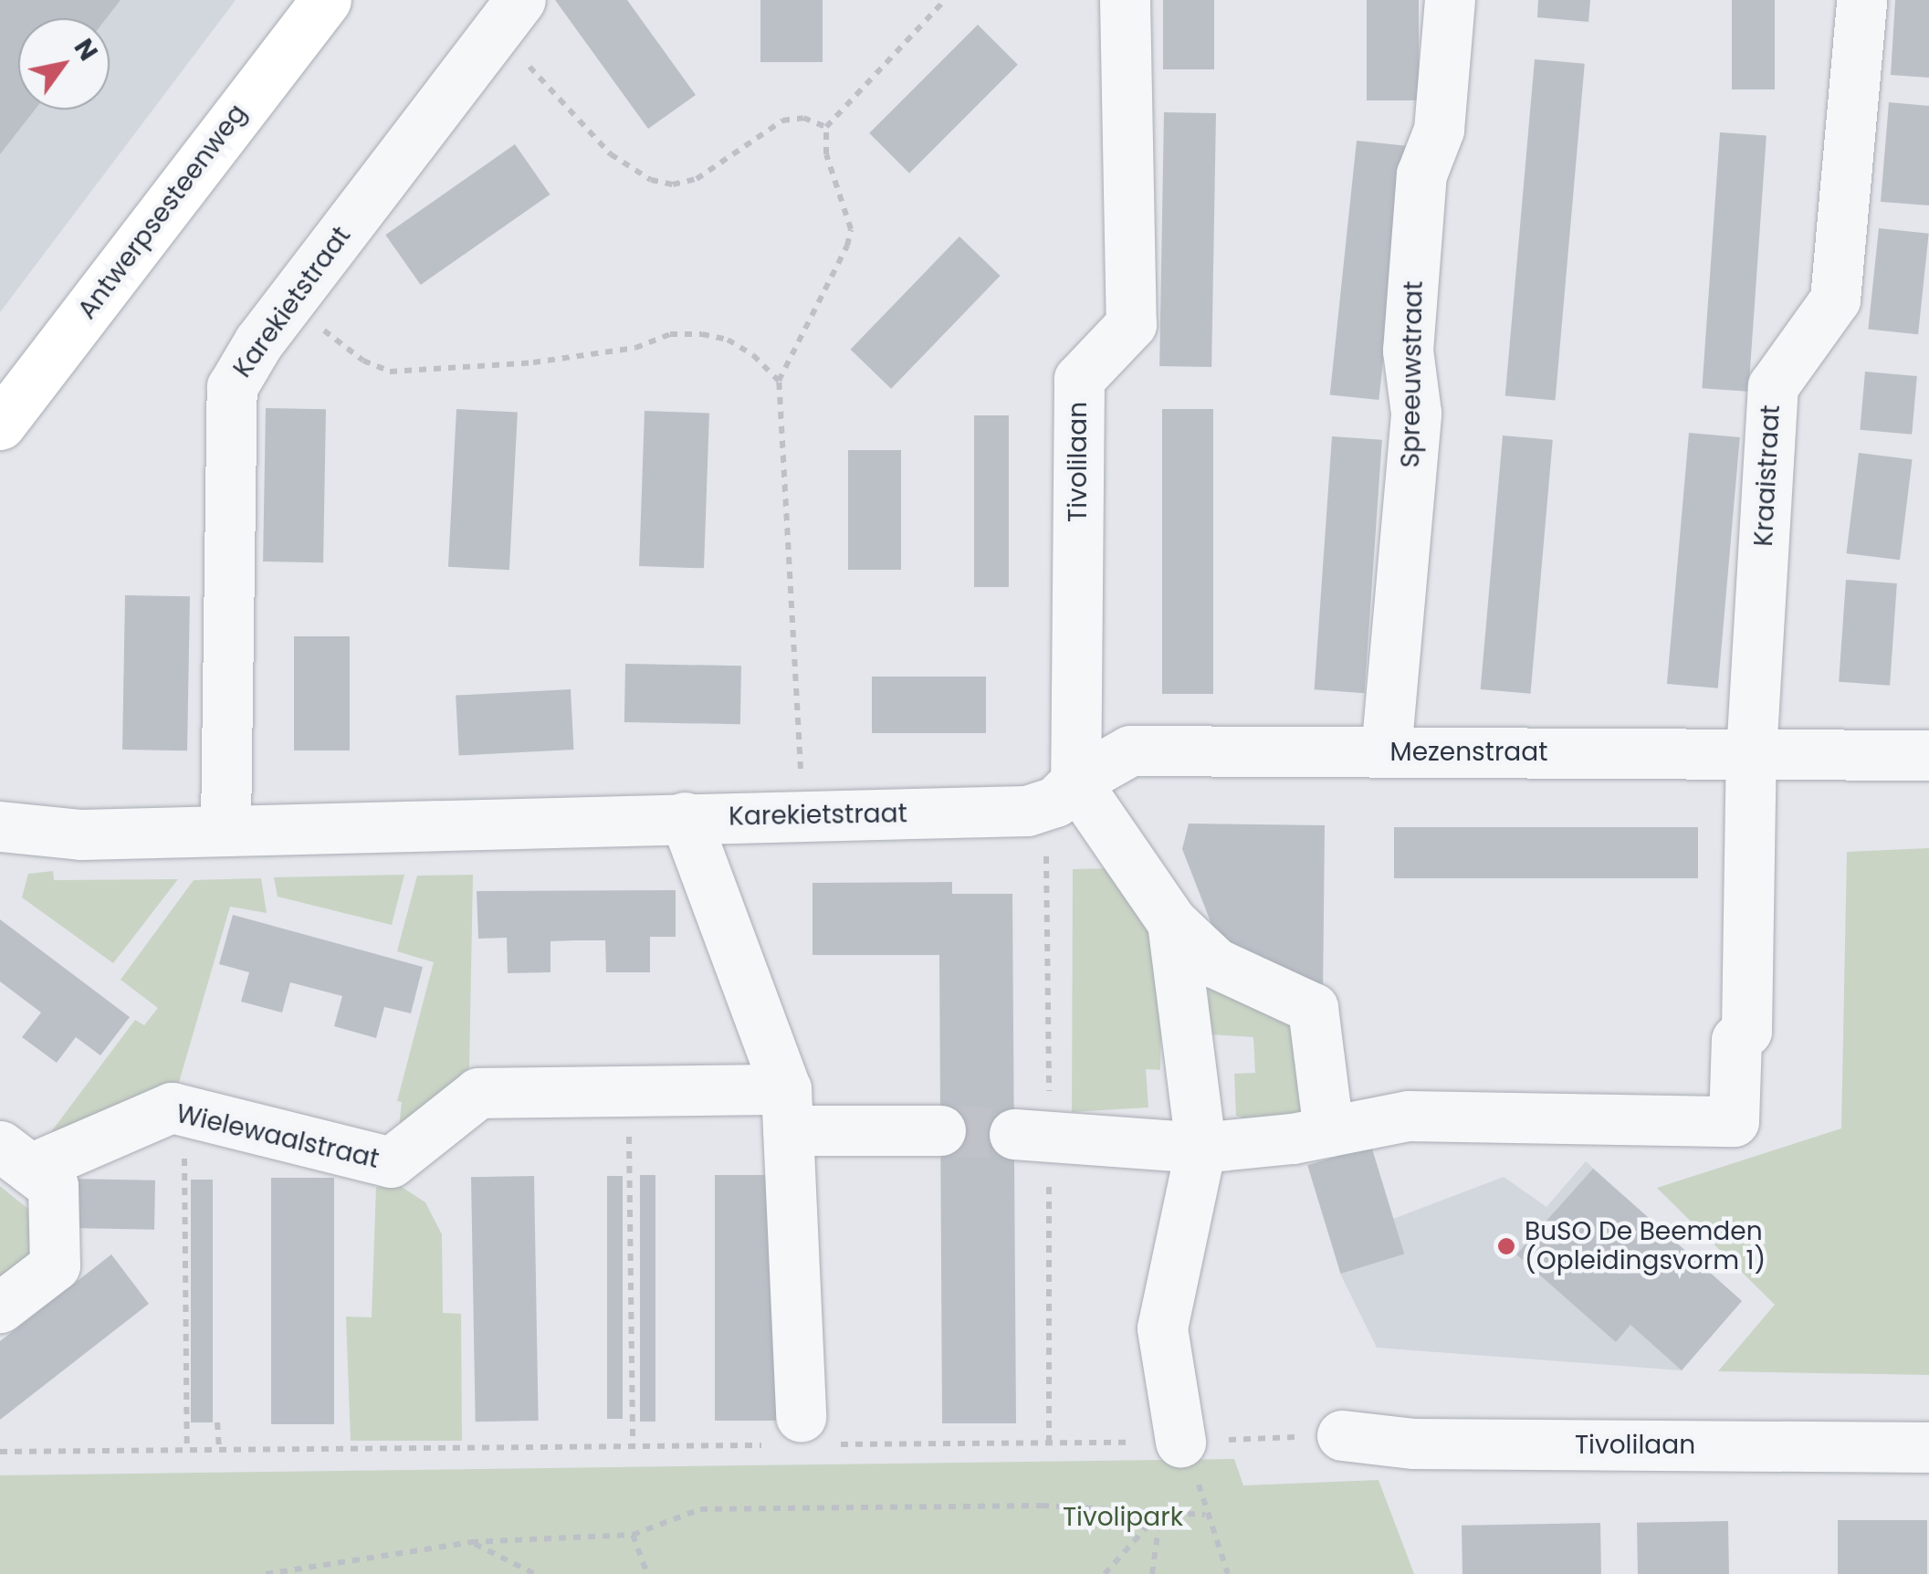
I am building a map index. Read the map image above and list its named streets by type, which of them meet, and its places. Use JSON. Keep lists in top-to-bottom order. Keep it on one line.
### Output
{"streets":{"main road":["Antwerpsesteenweg"],"street":["Karekietstraat","Spreeuwstraat","Tivolilaan","Kraaistraat","Mezenstraat","Wielewaalstraat"]},"crossings":[["Karekietstraat","Mezenstraat"],["Spreeuwstraat","Mezenstraat"],["Tivolilaan","Mezenstraat"],["Kraaistraat","Mezenstraat"]],"parks":["Tivolipark"],"places":["BuSO De Beemden (Opleidingsvorm 1)"],"north":"top right"}
